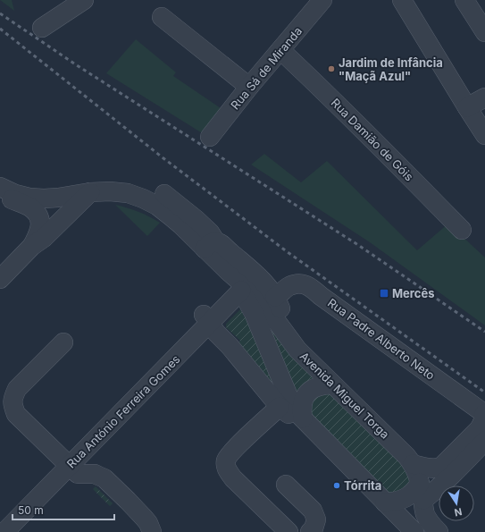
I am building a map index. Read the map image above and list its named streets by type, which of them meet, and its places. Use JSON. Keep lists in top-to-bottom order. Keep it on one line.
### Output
{"streets":{"street":["Rua Sá de Miranda","Rua Damião de Góis","Rua Padre Alberto Neto","Avenida Miguel Torga","Rua António Ferreira Gomes"]},"crossings":[["Rua Sá de Miranda","Rua Damião de Góis"],["Avenida Miguel Torga","Rua António Ferreira Gomes"]],"places":{"other":["Jardim de Infância \"Maçã Azul\"","Tórrita"],"transit":["Mercês"]},"scale_bar":"50 m","north":"bottom"}
